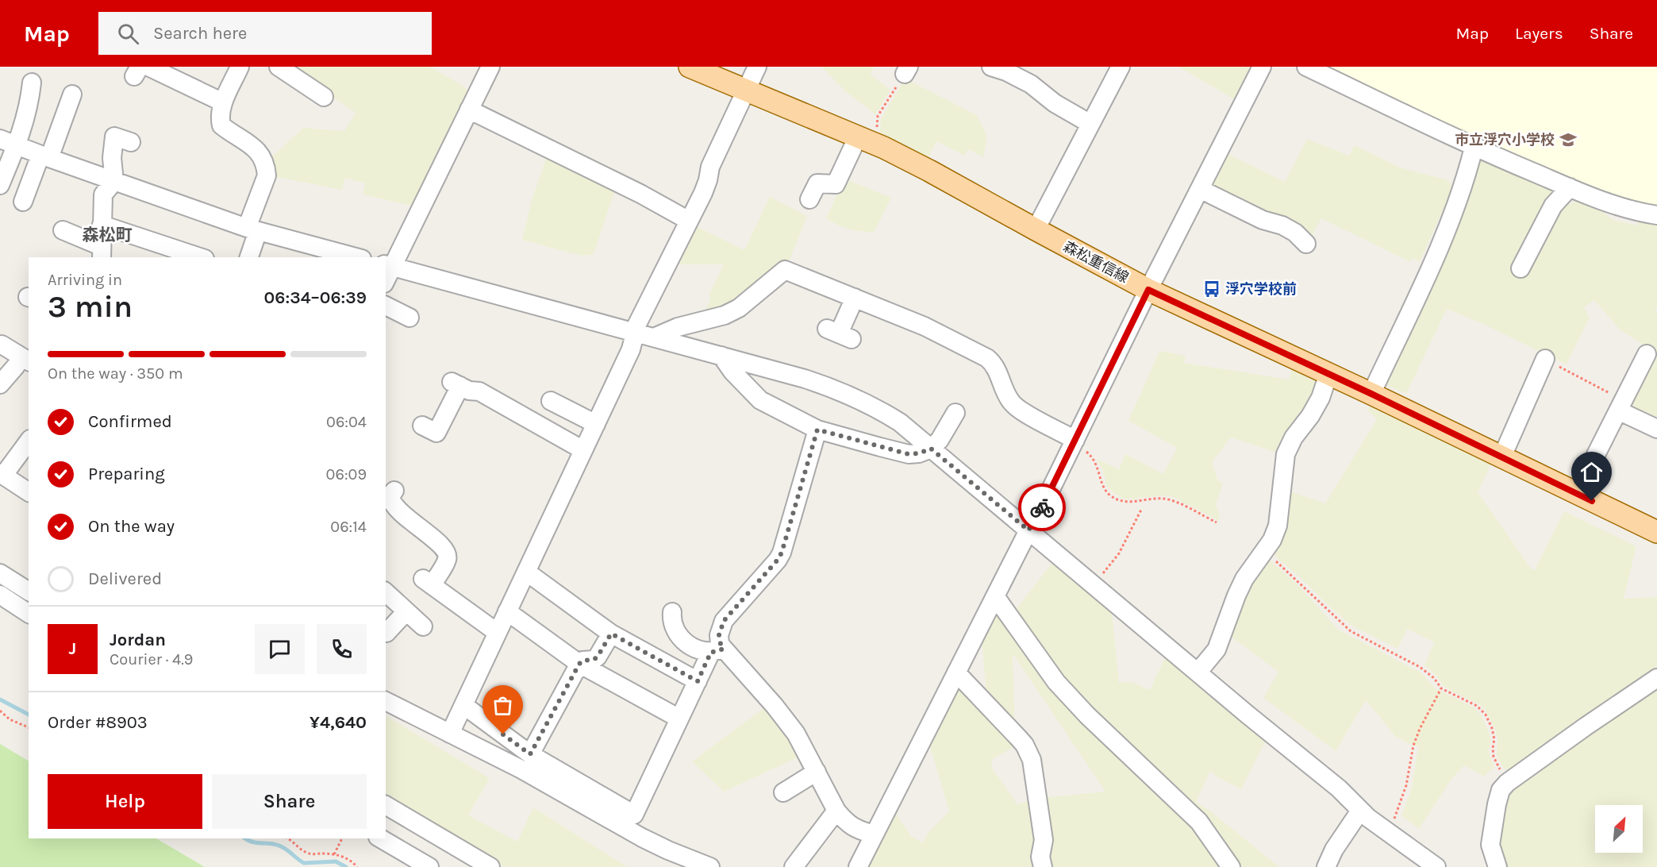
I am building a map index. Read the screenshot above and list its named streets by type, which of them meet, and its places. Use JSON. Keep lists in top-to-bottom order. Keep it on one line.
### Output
{"streets":{"main road":["森松重信線"]},"districts":["森松町"],"places":{"school or university":["市立浮穴小学校"],"bus stop":["浮穴学校前"]},"north":"top right","page":{"header":"Map","search":"Search here","nav":["Map","Layers","Share"],"heading":["3 min","Arriving in","06:34–06:39"],"panel":["Jordan","Courier · 4.9","Order #8903","¥4,640"],"bar":"On the way · 350 m","list":[["Confirmed","06:04"],["Preparing","06:09"],["On the way","06:14"],"Delivered"],"round":"J","buttons":["Help","Share"]}}
